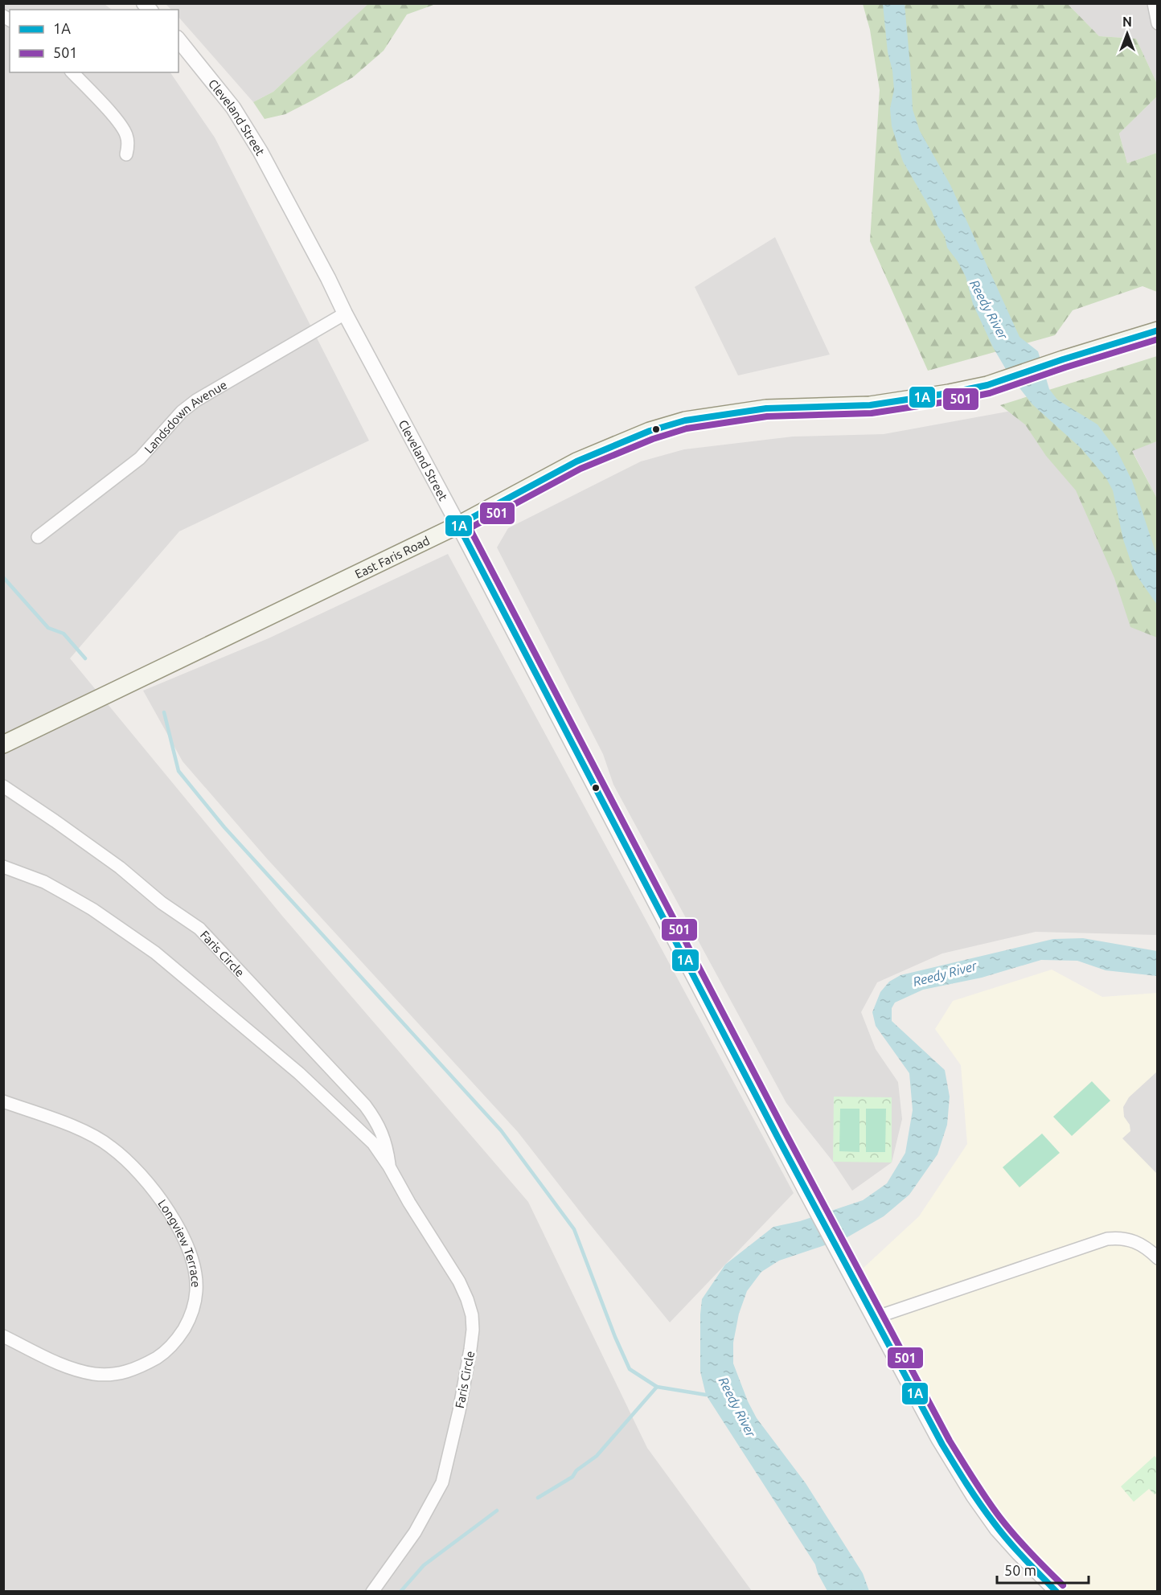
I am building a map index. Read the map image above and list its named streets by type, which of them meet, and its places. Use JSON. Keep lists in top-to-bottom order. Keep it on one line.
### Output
{"streets":{"main road":["East Faris Road"],"street":["Cleveland Street","Landsdown Avenue","Faris Circle","Longview Terrace"]},"crossings":[["Cleveland Street","Landsdown Avenue"],["Cleveland Street","East Faris Road"]],"water":["Reedy River"],"lines":["transit line 1A","transit line 501"],"legend":["1A","501"],"scale_bar":"50 m","north":"top"}
